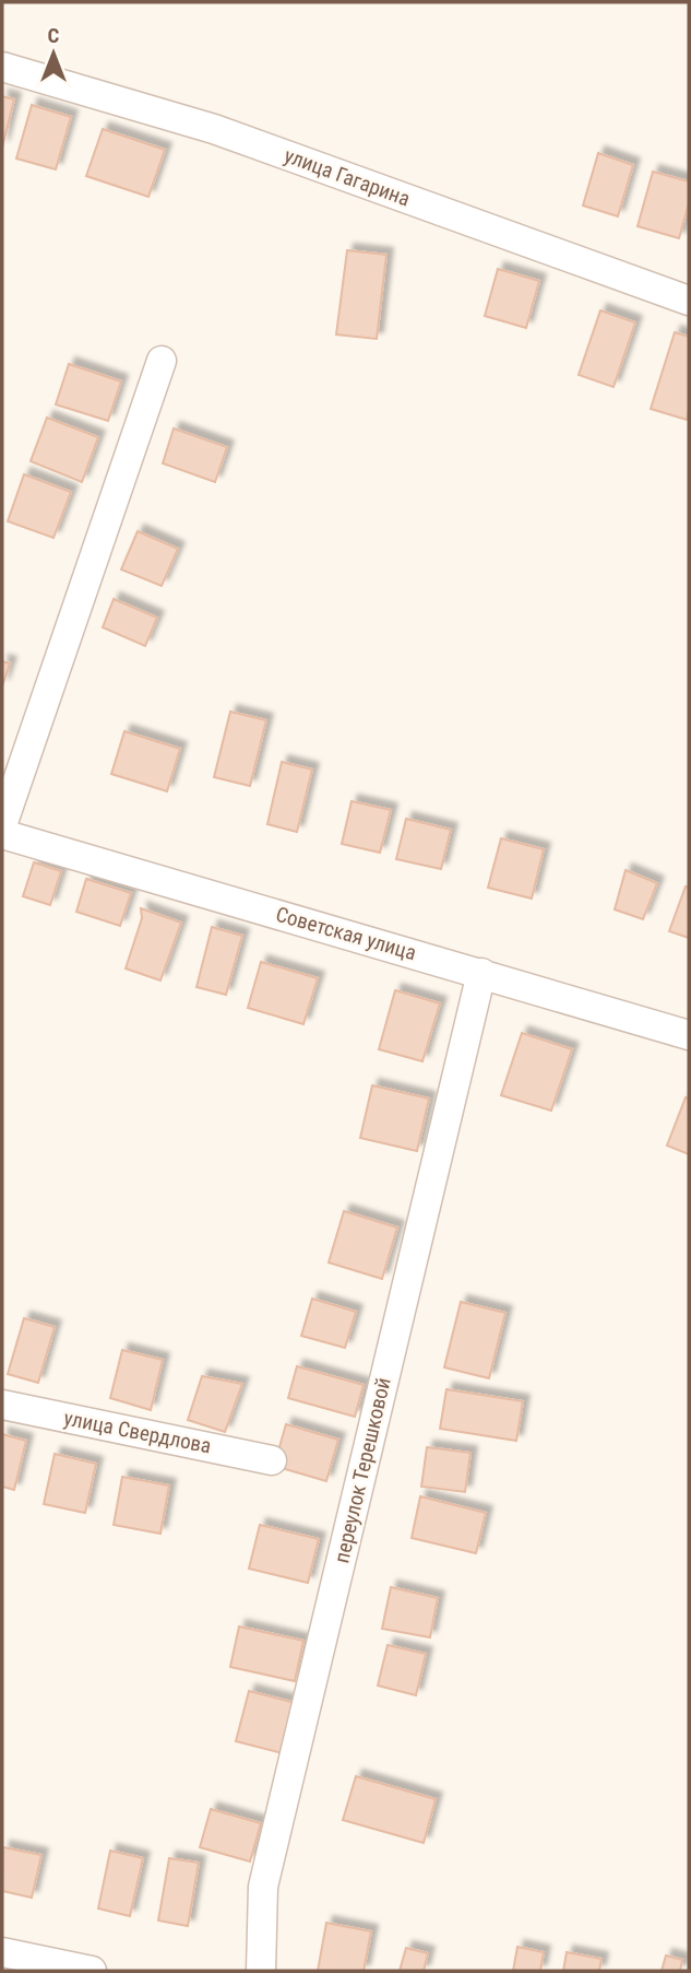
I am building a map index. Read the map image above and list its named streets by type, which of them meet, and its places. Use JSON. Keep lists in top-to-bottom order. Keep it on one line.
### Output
{"streets":{"street":["улица Гагарина","Советская улица","улица Свердлова","переулок Терешковой"]},"crossings":[["Советская улица","переулок Терешковой"]],"north":"top"}
